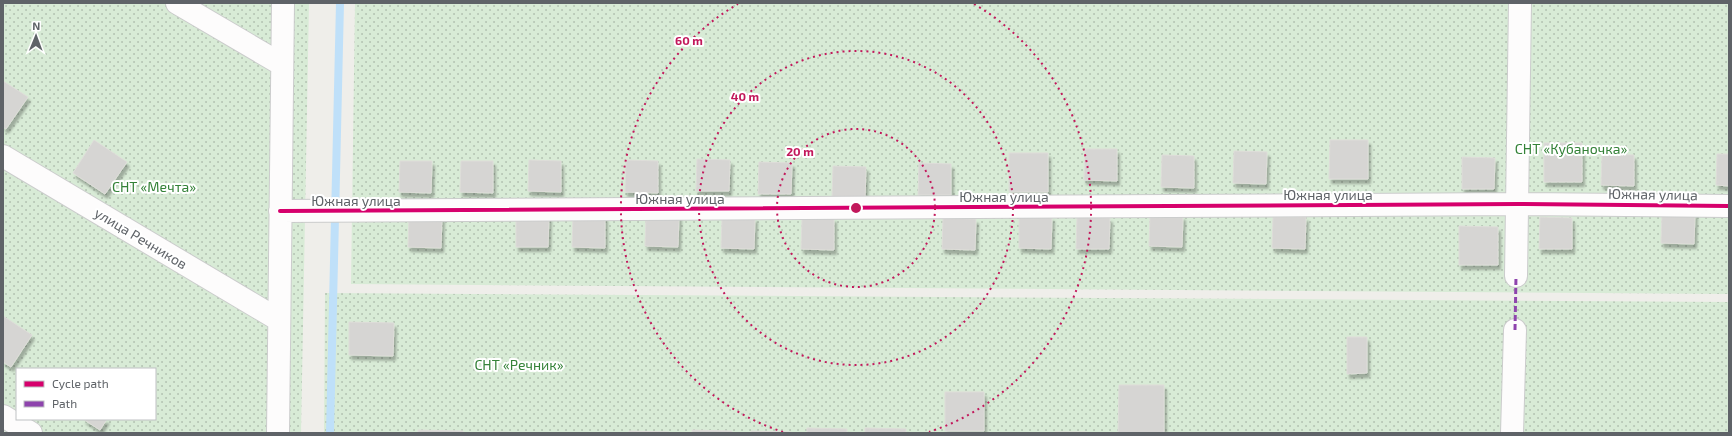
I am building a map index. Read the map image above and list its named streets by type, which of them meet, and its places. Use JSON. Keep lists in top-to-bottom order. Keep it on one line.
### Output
{"streets":{"street":["Южная улица","улица Речников"]},"parks":["СНТ «Кубаночка»","СНТ «Мечта»","СНТ «Речник»"],"legend":["Cycle path","Path"],"north":"top","rings":["60 m","40 m","20 m"]}
